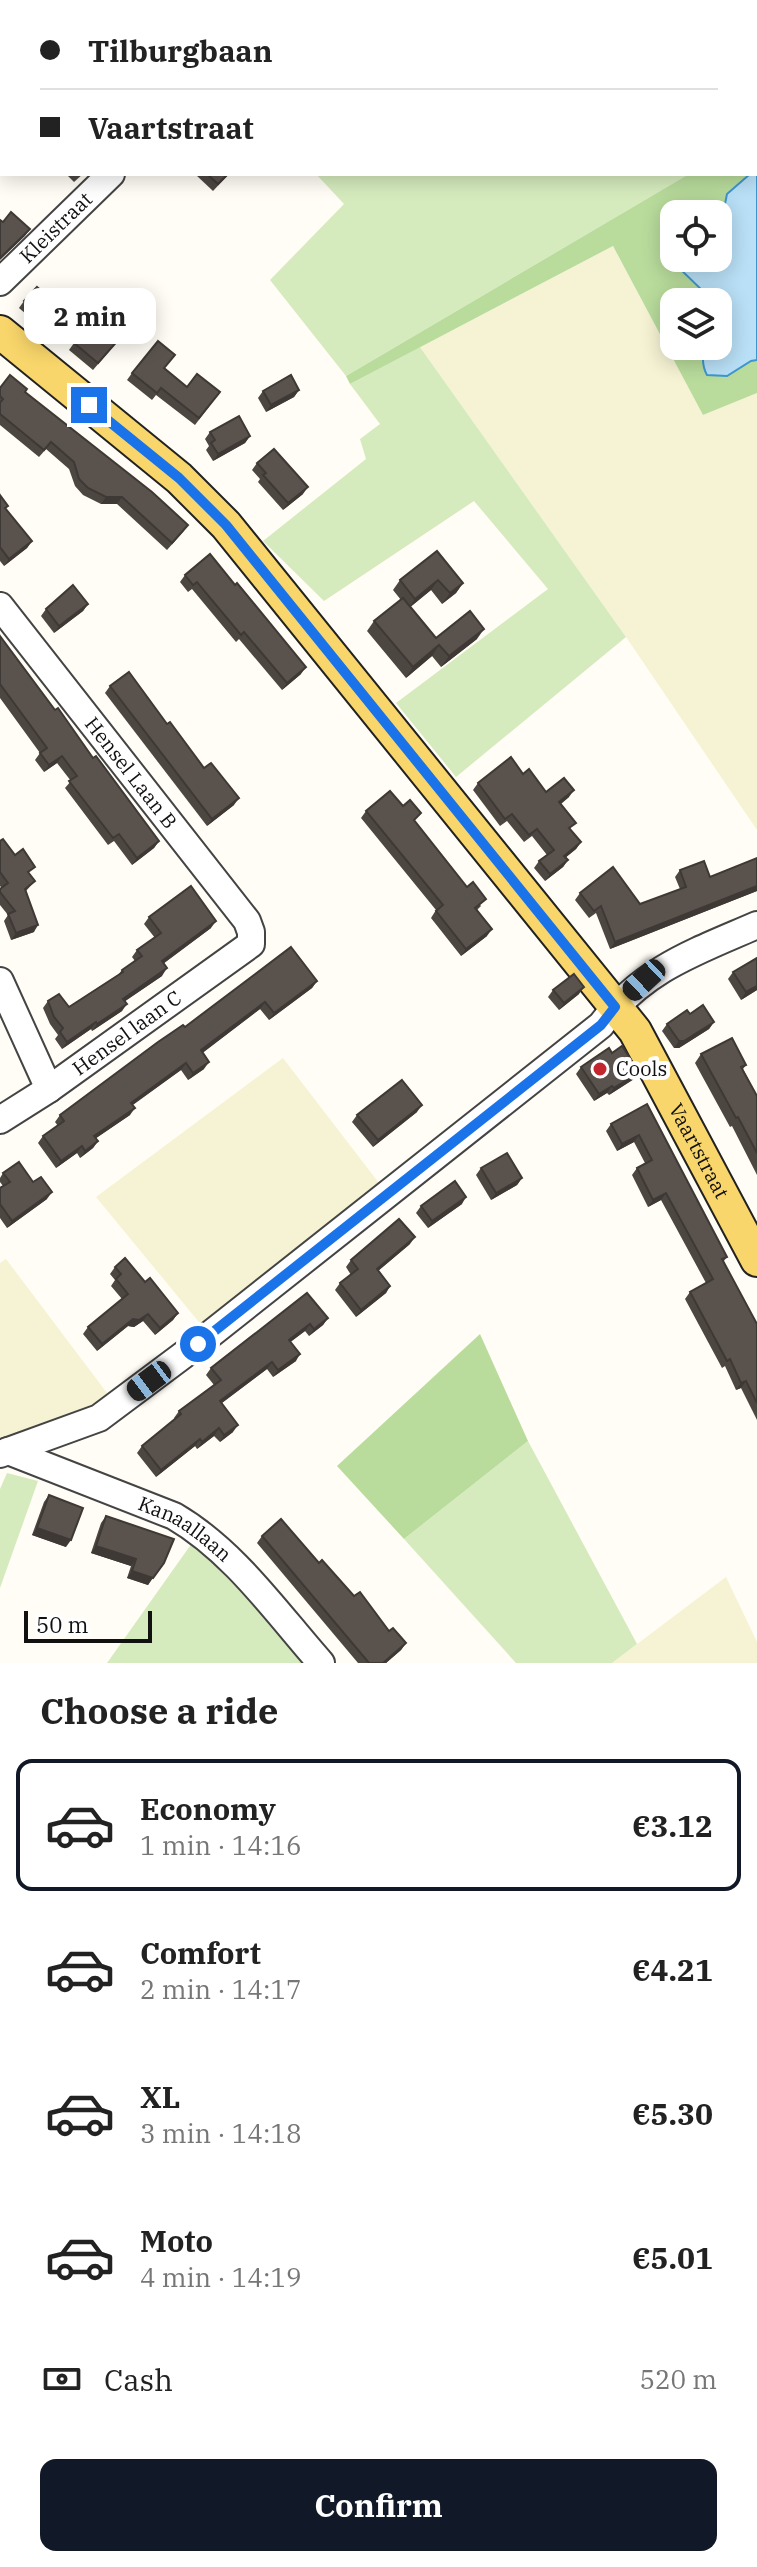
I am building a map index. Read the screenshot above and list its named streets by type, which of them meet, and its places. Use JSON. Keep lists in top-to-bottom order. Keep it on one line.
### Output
{"streets":{"main road":["Vaartstraat"],"street":["Kleistraat","Hensel Laan B","Hensel laan C","Kanaallaan"]},"crossings":[["Hensel Laan B","Hensel laan C"]],"places":["Cools"],"scale_bar":"50 m","page":{"banner":["Tilburgbaan","Vaartstraat"],"bubble":"2 min","scale":"50 m","heading":"Choose a ride","list":[{"name":"Economy","note":"1 min · 14:16","value":"€3.12"},{"name":"Comfort","note":"2 min · 14:17","value":"€4.21"},{"name":"XL","note":"3 min · 14:18","value":"€5.30"},{"name":"Moto","note":"4 min · 14:19","value":"€5.01"}],"pay":["Cash","520 m"],"buttons":"Confirm"}}
